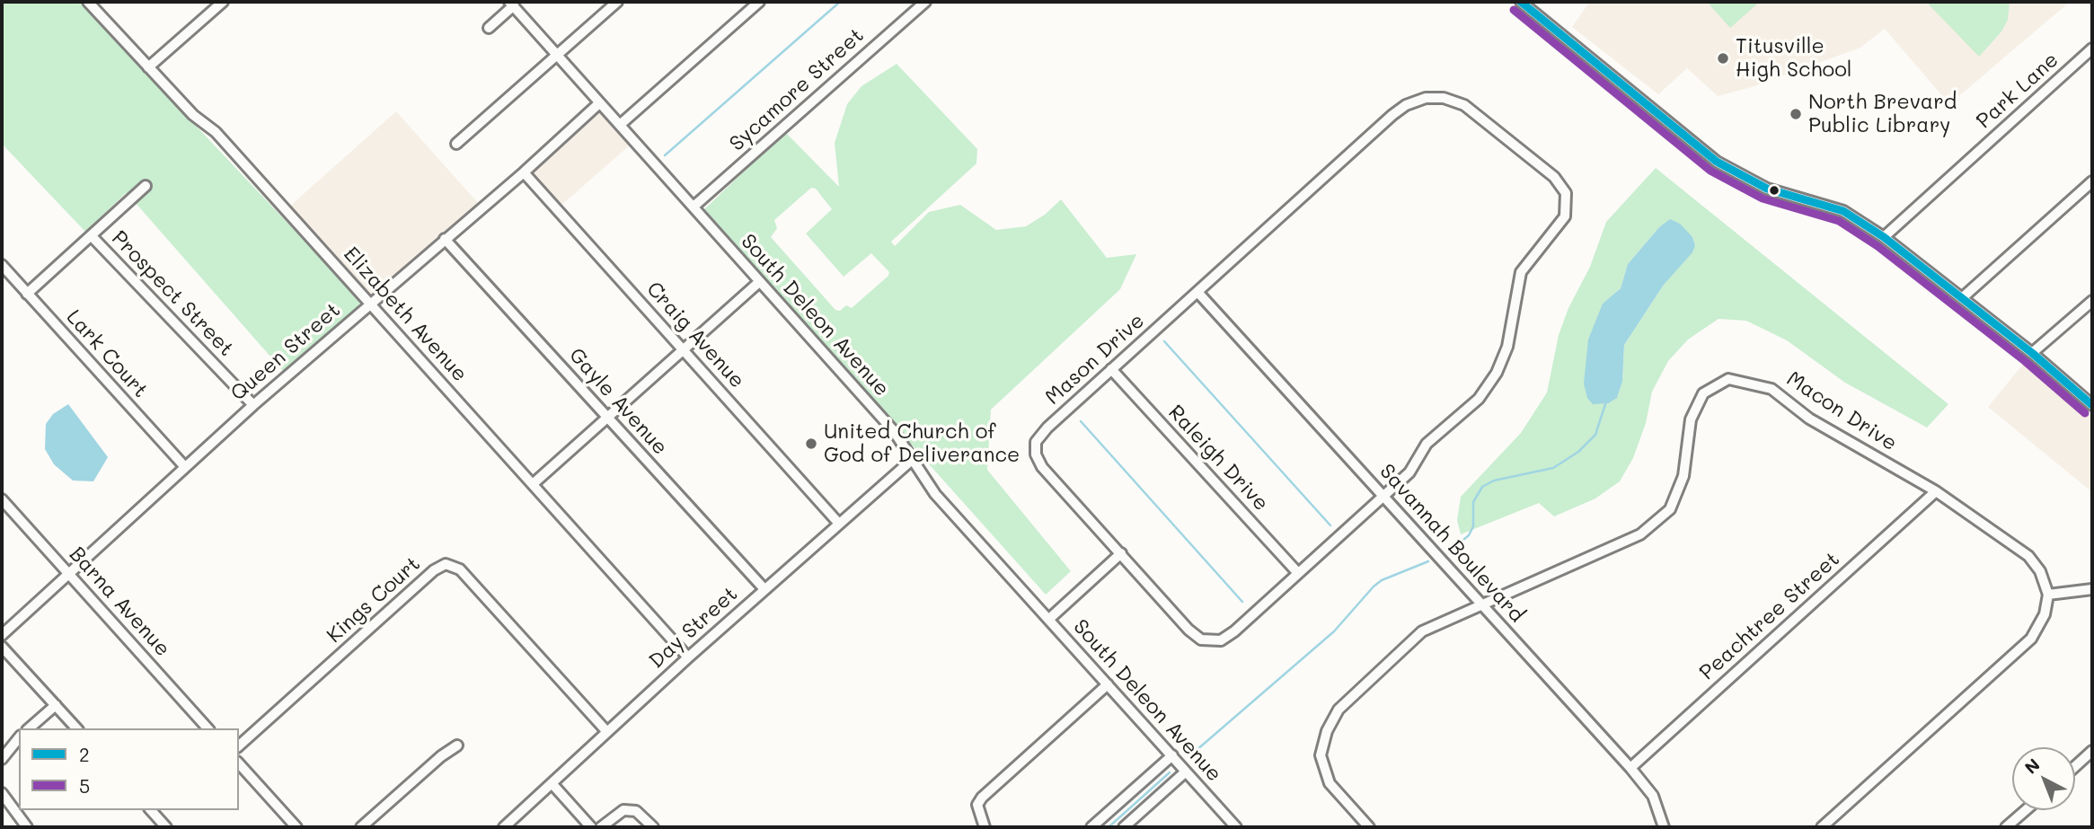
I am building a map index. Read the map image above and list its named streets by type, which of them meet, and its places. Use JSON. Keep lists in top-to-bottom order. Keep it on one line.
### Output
{"streets":{"street":["Sycamore Street","Park Lane","Prospect Street","Elizabeth Avenue","South Deleon Avenue","Craig Avenue","Queen Street","Lark Court","Mason Drive","Gayle Avenue","Macon Drive","Raleigh Drive","Savannah Boulevard","Kings Court","Barna Avenue","Peachtree Street","Day Street"]},"crossings":[["Sycamore Street","South Deleon Avenue"],["Prospect Street","Queen Street"],["Elizabeth Avenue","Queen Street"],["Elizabeth Avenue","Day Street"],["South Deleon Avenue","Queen Street"],["South Deleon Avenue","Day Street"],["Craig Avenue","Queen Street"],["Craig Avenue","Day Street"],["Queen Street","Lark Court"],["Queen Street","Gayle Avenue"],["Queen Street","Barna Avenue"],["Mason Drive","Raleigh Drive"],["Mason Drive","Savannah Boulevard"],["Gayle Avenue","Day Street"],["Macon Drive","Savannah Boulevard"],["Macon Drive","Peachtree Street"],["Savannah Boulevard","Peachtree Street"],["Kings Court","Day Street"]],"places":["Titusville High School","North Brevard Public Library","United Church of God of Deliverance"],"lines":["transit line 2","transit line 5"],"legend":["2","5"],"north":"top left"}
